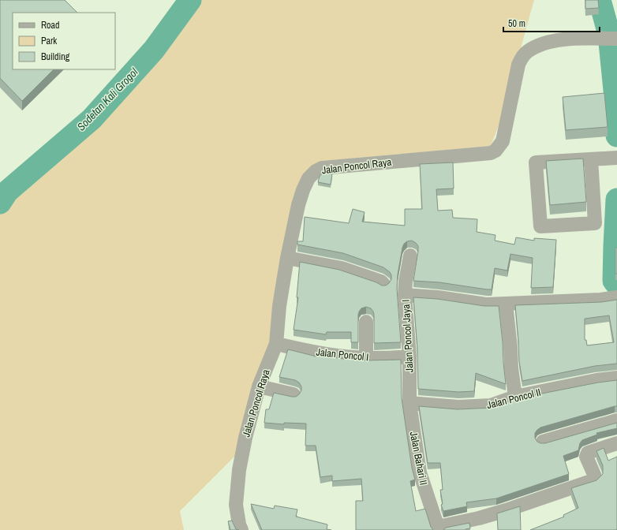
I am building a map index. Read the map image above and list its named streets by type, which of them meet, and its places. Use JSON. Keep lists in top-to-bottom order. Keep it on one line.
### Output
{"streets":{"street":["Jalan Poncol Raya","Jalan Poncol Jaya I","Jalan Poncol I","Jalan Poncol II","Jalan Bahari II"]},"crossings":[["Jalan Poncol Raya","Jalan Poncol I"],["Jalan Poncol Jaya I","Jalan Poncol I"],["Jalan Poncol Jaya I","Jalan Poncol II"],["Jalan Poncol Jaya I","Jalan Bahari II"],["Jalan Poncol II","Jalan Bahari II"]],"water":["Sodetan Kali Grogol"],"legend":["Road","Park","Building"],"scale_bar":"50 m"}
